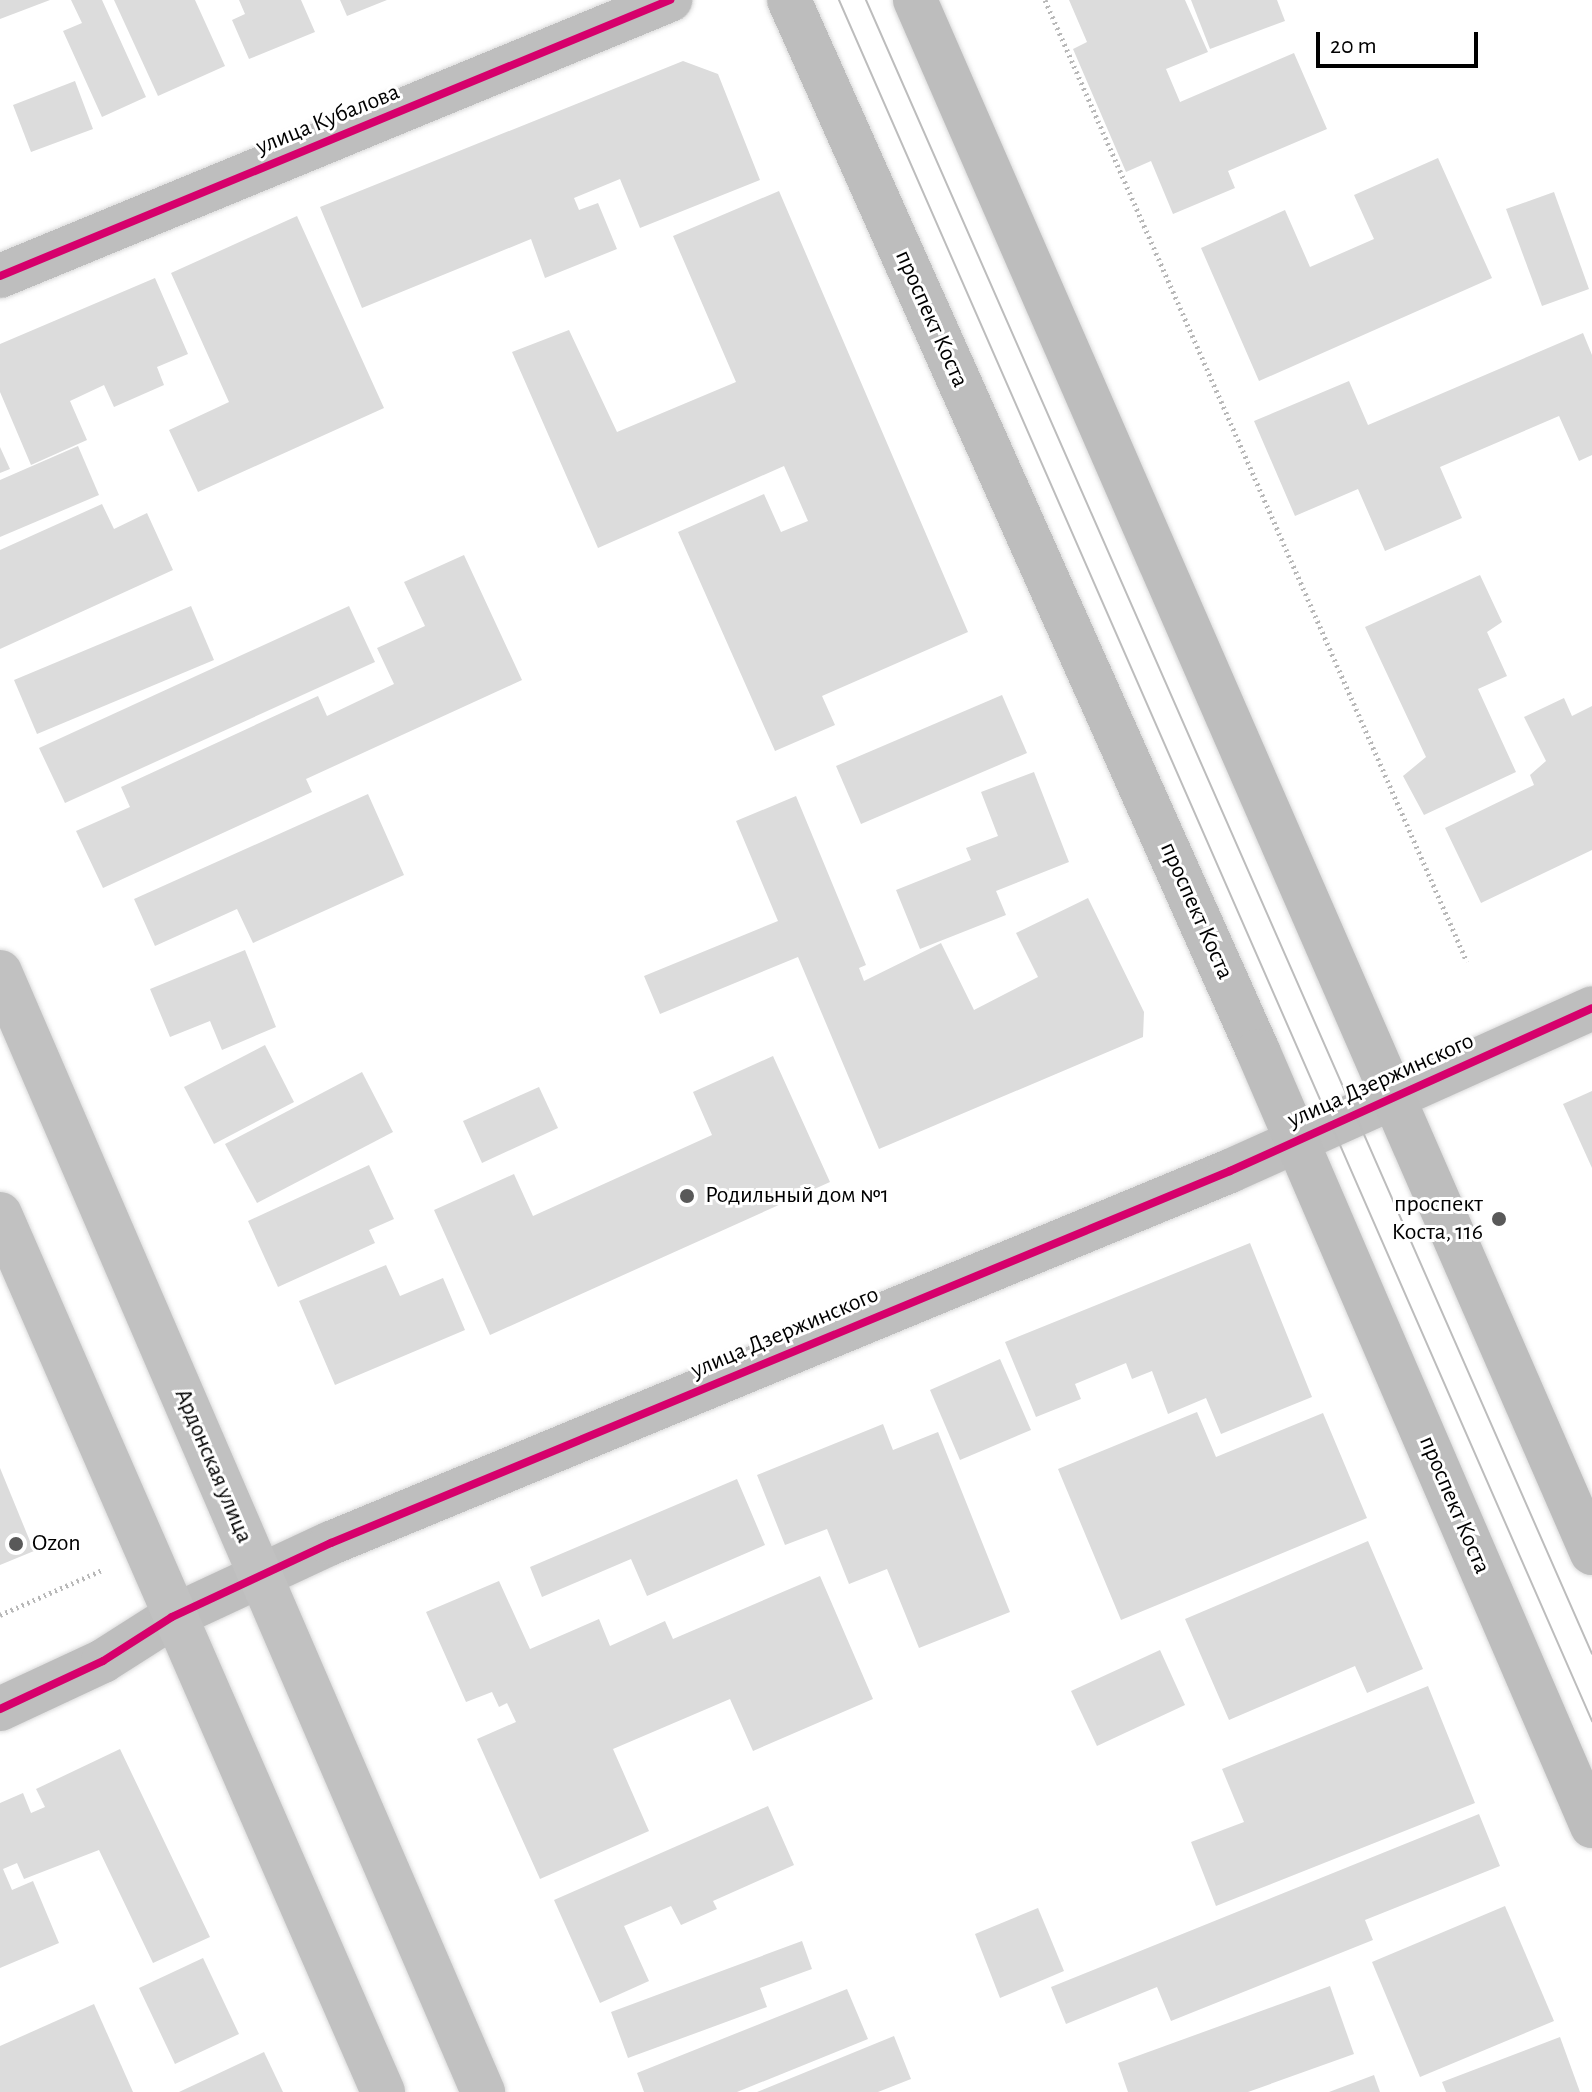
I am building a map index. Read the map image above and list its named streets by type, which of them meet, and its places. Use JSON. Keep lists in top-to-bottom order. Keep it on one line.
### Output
{"streets":{"main road":["проспект Коста","Ардонская улица"],"street":["улица Кубалова","улица Дзержинского"]},"crossings":[["проспект Коста","улица Дзержинского"],["улица Дзержинского","Ардонская улица"]],"places":["Родильный дом №1","проспект Коста, 116","Ozon"],"scale_bar":"20 m"}
